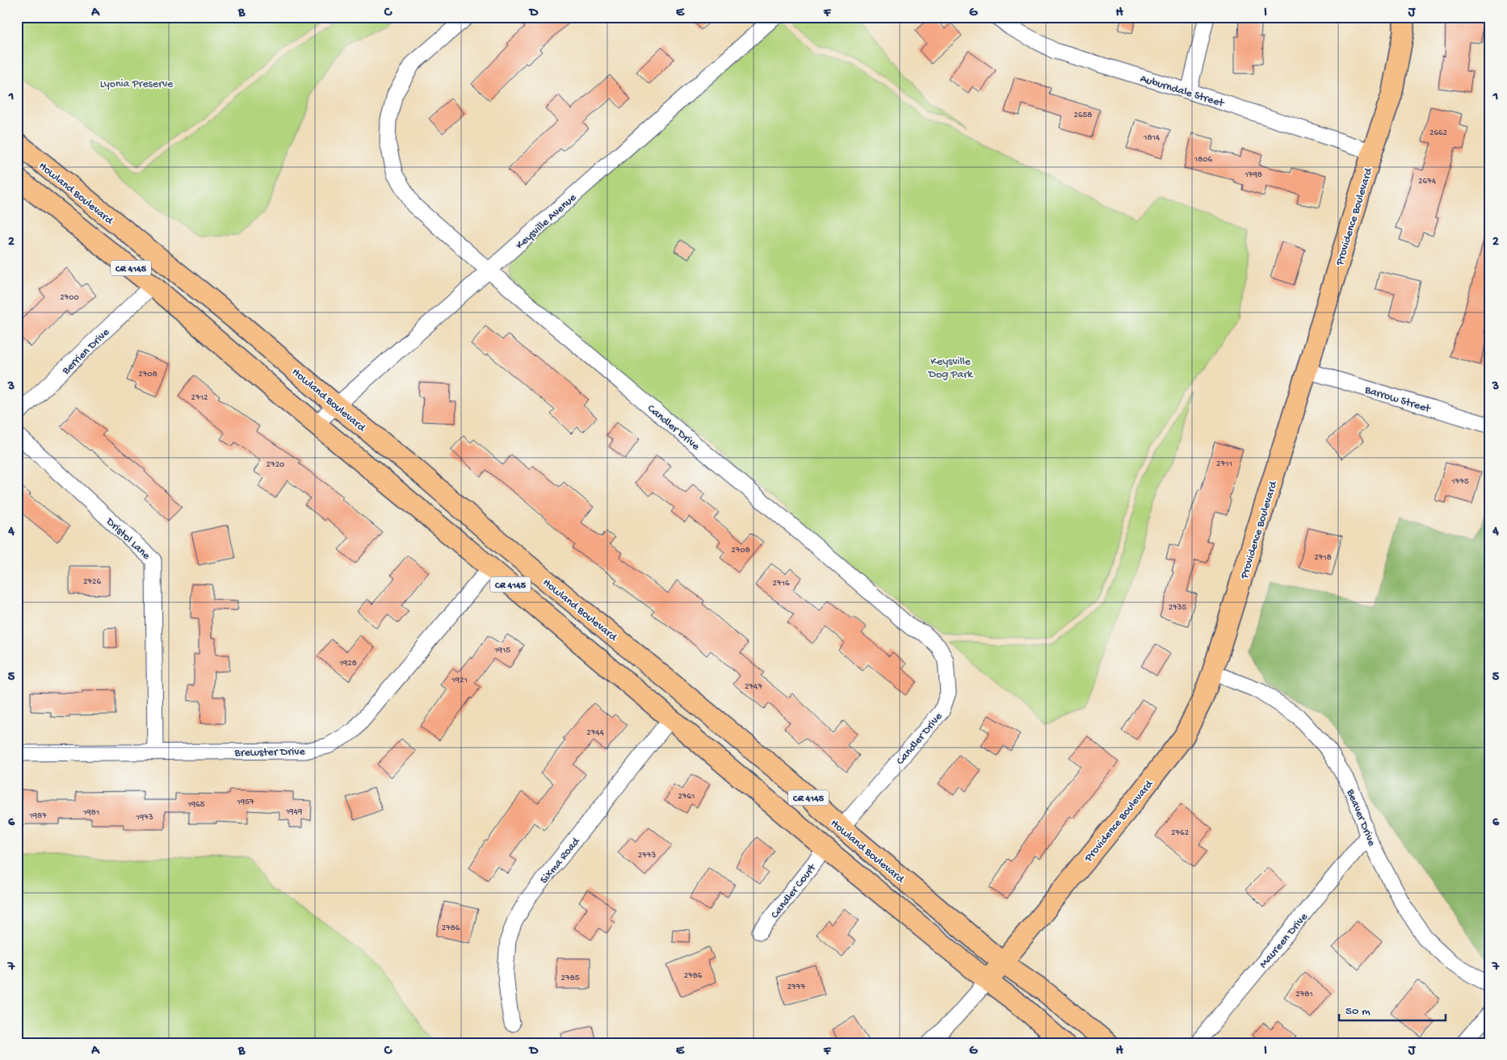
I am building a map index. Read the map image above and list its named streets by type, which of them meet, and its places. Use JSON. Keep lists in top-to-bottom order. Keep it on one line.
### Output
{"streets":{"main road":["Howland Boulevard","Providence Boulevard","CR 4145"],"street":["Auburndale Street","Keysville Avenue","Berrien Drive","Barrow Street","Candler Drive","Dristol Lane","Brewster Drive","Beaver Drive","Sixma Road","Candler Court","Maureen Drive"]},"crossings":[["Auburndale Street","Providence Boulevard"],["Howland Boulevard","Providence Boulevard"],["Howland Boulevard","Keysville Avenue"],["Howland Boulevard","Candler Drive"],["Providence Boulevard","CR 4145"],["Providence Boulevard","Barrow Street"],["Providence Boulevard","Beaver Drive"],["Keysville Avenue","CR 4145"],["Keysville Avenue","Candler Drive"],["CR 4145","Berrien Drive"],["CR 4145","Brewster Drive"],["CR 4145","Sixma Road"],["CR 4145","Candler Court"],["Dristol Lane","Brewster Drive"],["Beaver Drive","Maureen Drive"]],"parks":["Lyonia Preserve","Keysville Dog Park"],"house_numbers":["2658","2662","1814","1806","1798","2674","2700","2708","2712","2711","2720","1775","2708","2718","2726","2716","2735","1915","1928","1921","2747","2744","2761","1957","1965","1949","1981","1987","1973","2762","2773","2786","2786","2785","2777","2781"],"scale_bar":"50 m","grid":{"columns":["A","B","C","D","E","F","G","H","I","J"],"rows":["1","2","3","4","5","6","7"]}}
